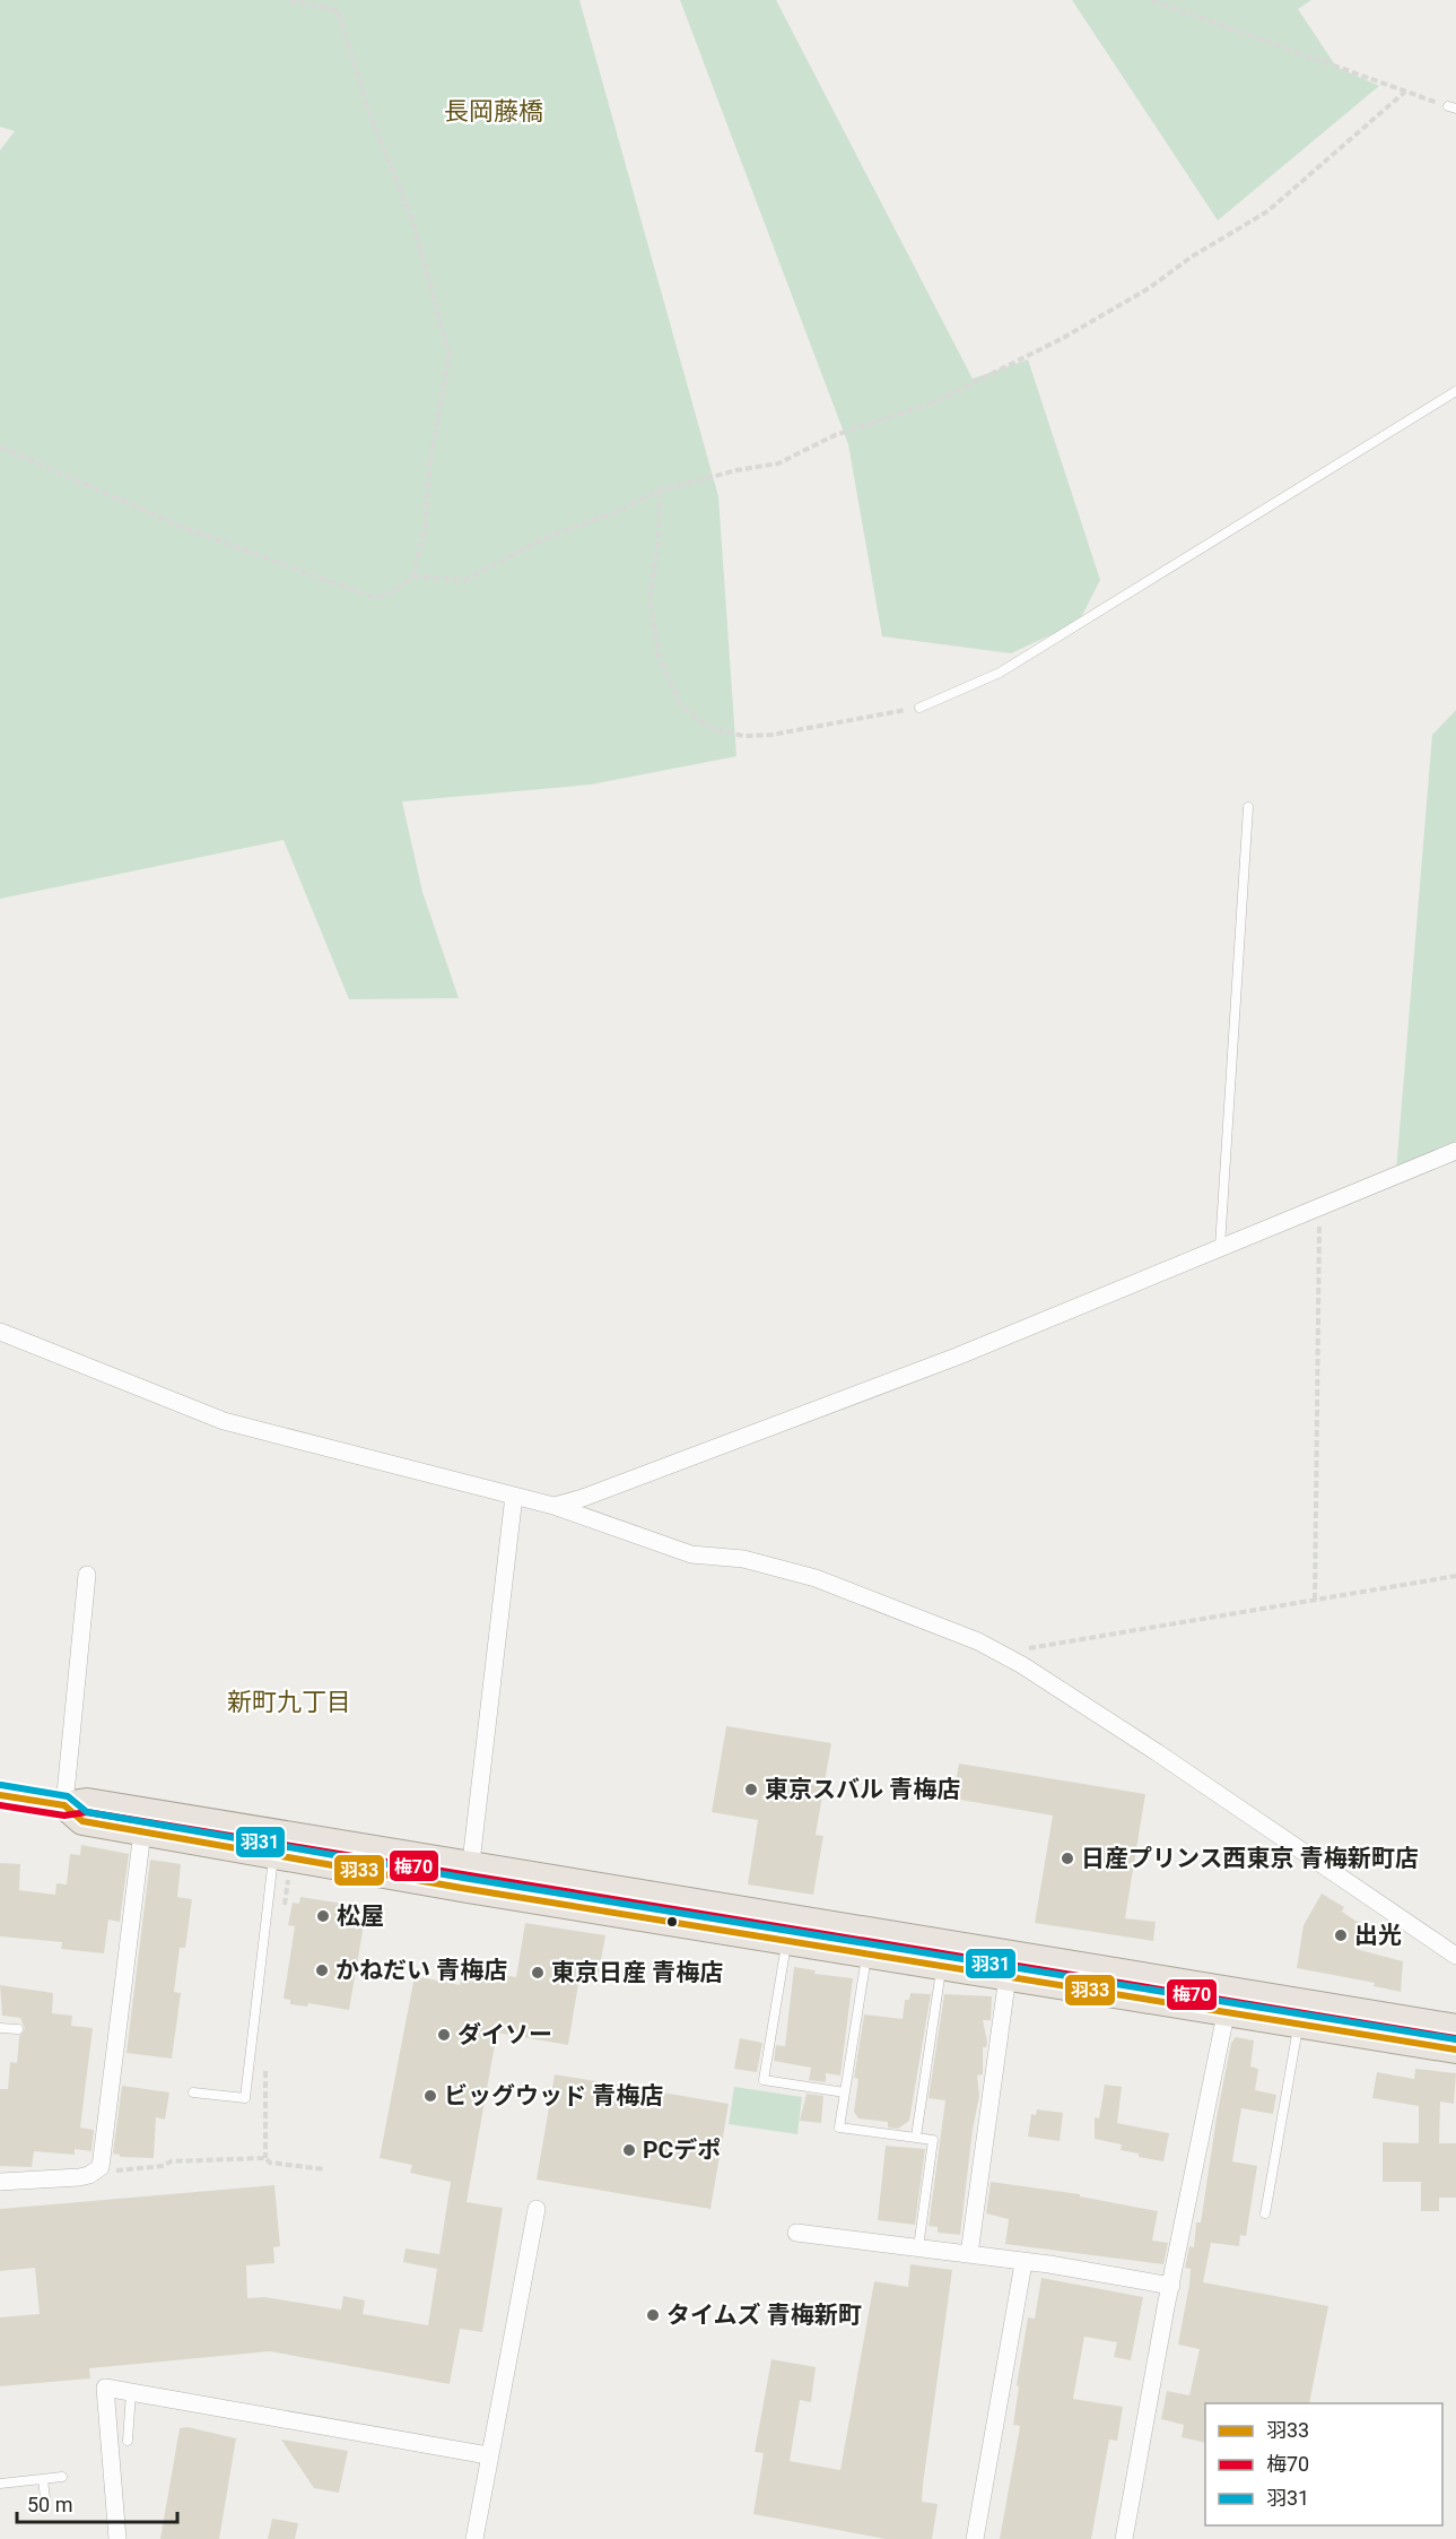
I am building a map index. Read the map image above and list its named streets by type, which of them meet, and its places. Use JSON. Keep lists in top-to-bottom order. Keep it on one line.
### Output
{"districts":["長岡藤橋","新町九丁目"],"places":["東京スバル 青梅店","日産プリンス西東京 青梅新町店","松屋","出光","かねだい 青梅店","東京日産 青梅店","ダイソー","ビッグウッド 青梅店","PCデポ","タイムズ 青梅新町"],"lines":["transit line 羽31","transit line 羽33","transit line 梅70"],"legend":["羽33","梅70","羽31"],"scale_bar":"50 m"}
